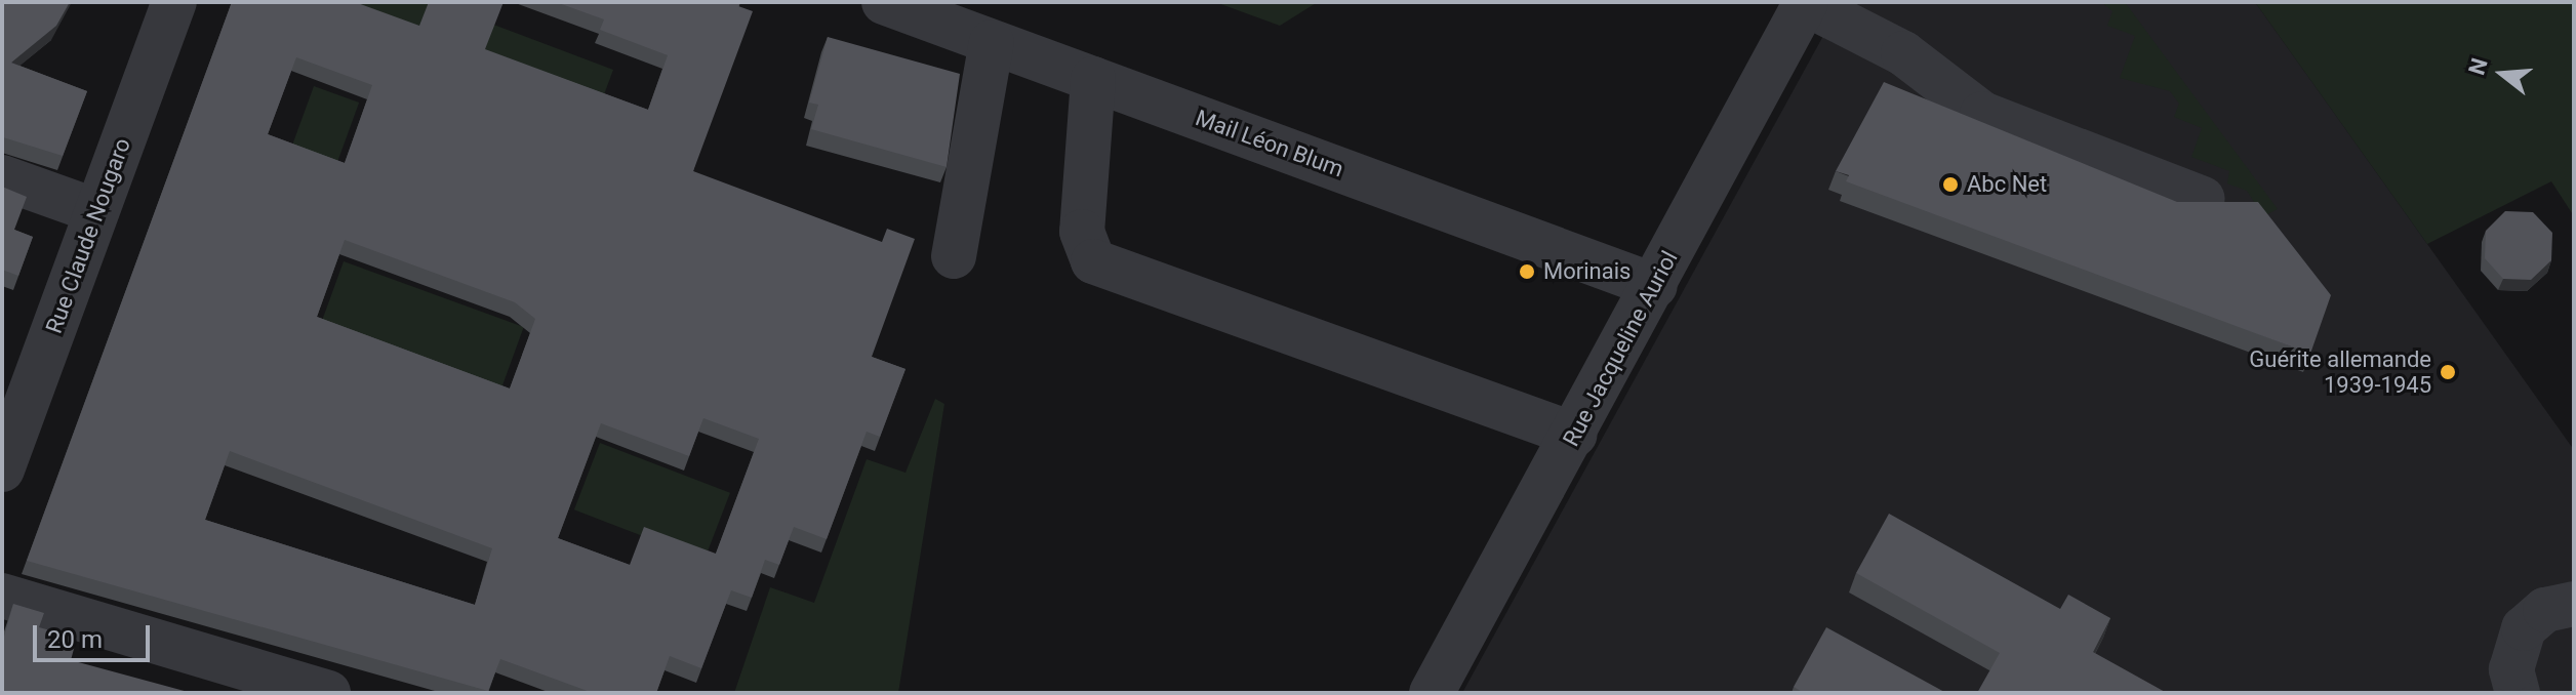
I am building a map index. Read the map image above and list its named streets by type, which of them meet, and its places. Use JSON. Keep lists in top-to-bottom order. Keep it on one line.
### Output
{"streets":{"street":["Mail Léon Blum","Rue Claude Nougaro","Rue Jacqueline Auriol"]},"crossings":[["Mail Léon Blum","Rue Jacqueline Auriol"]],"places":["Abc Net","Morinais","Guérite allemande 1939-1945"],"scale_bar":"20 m","north":"left"}
